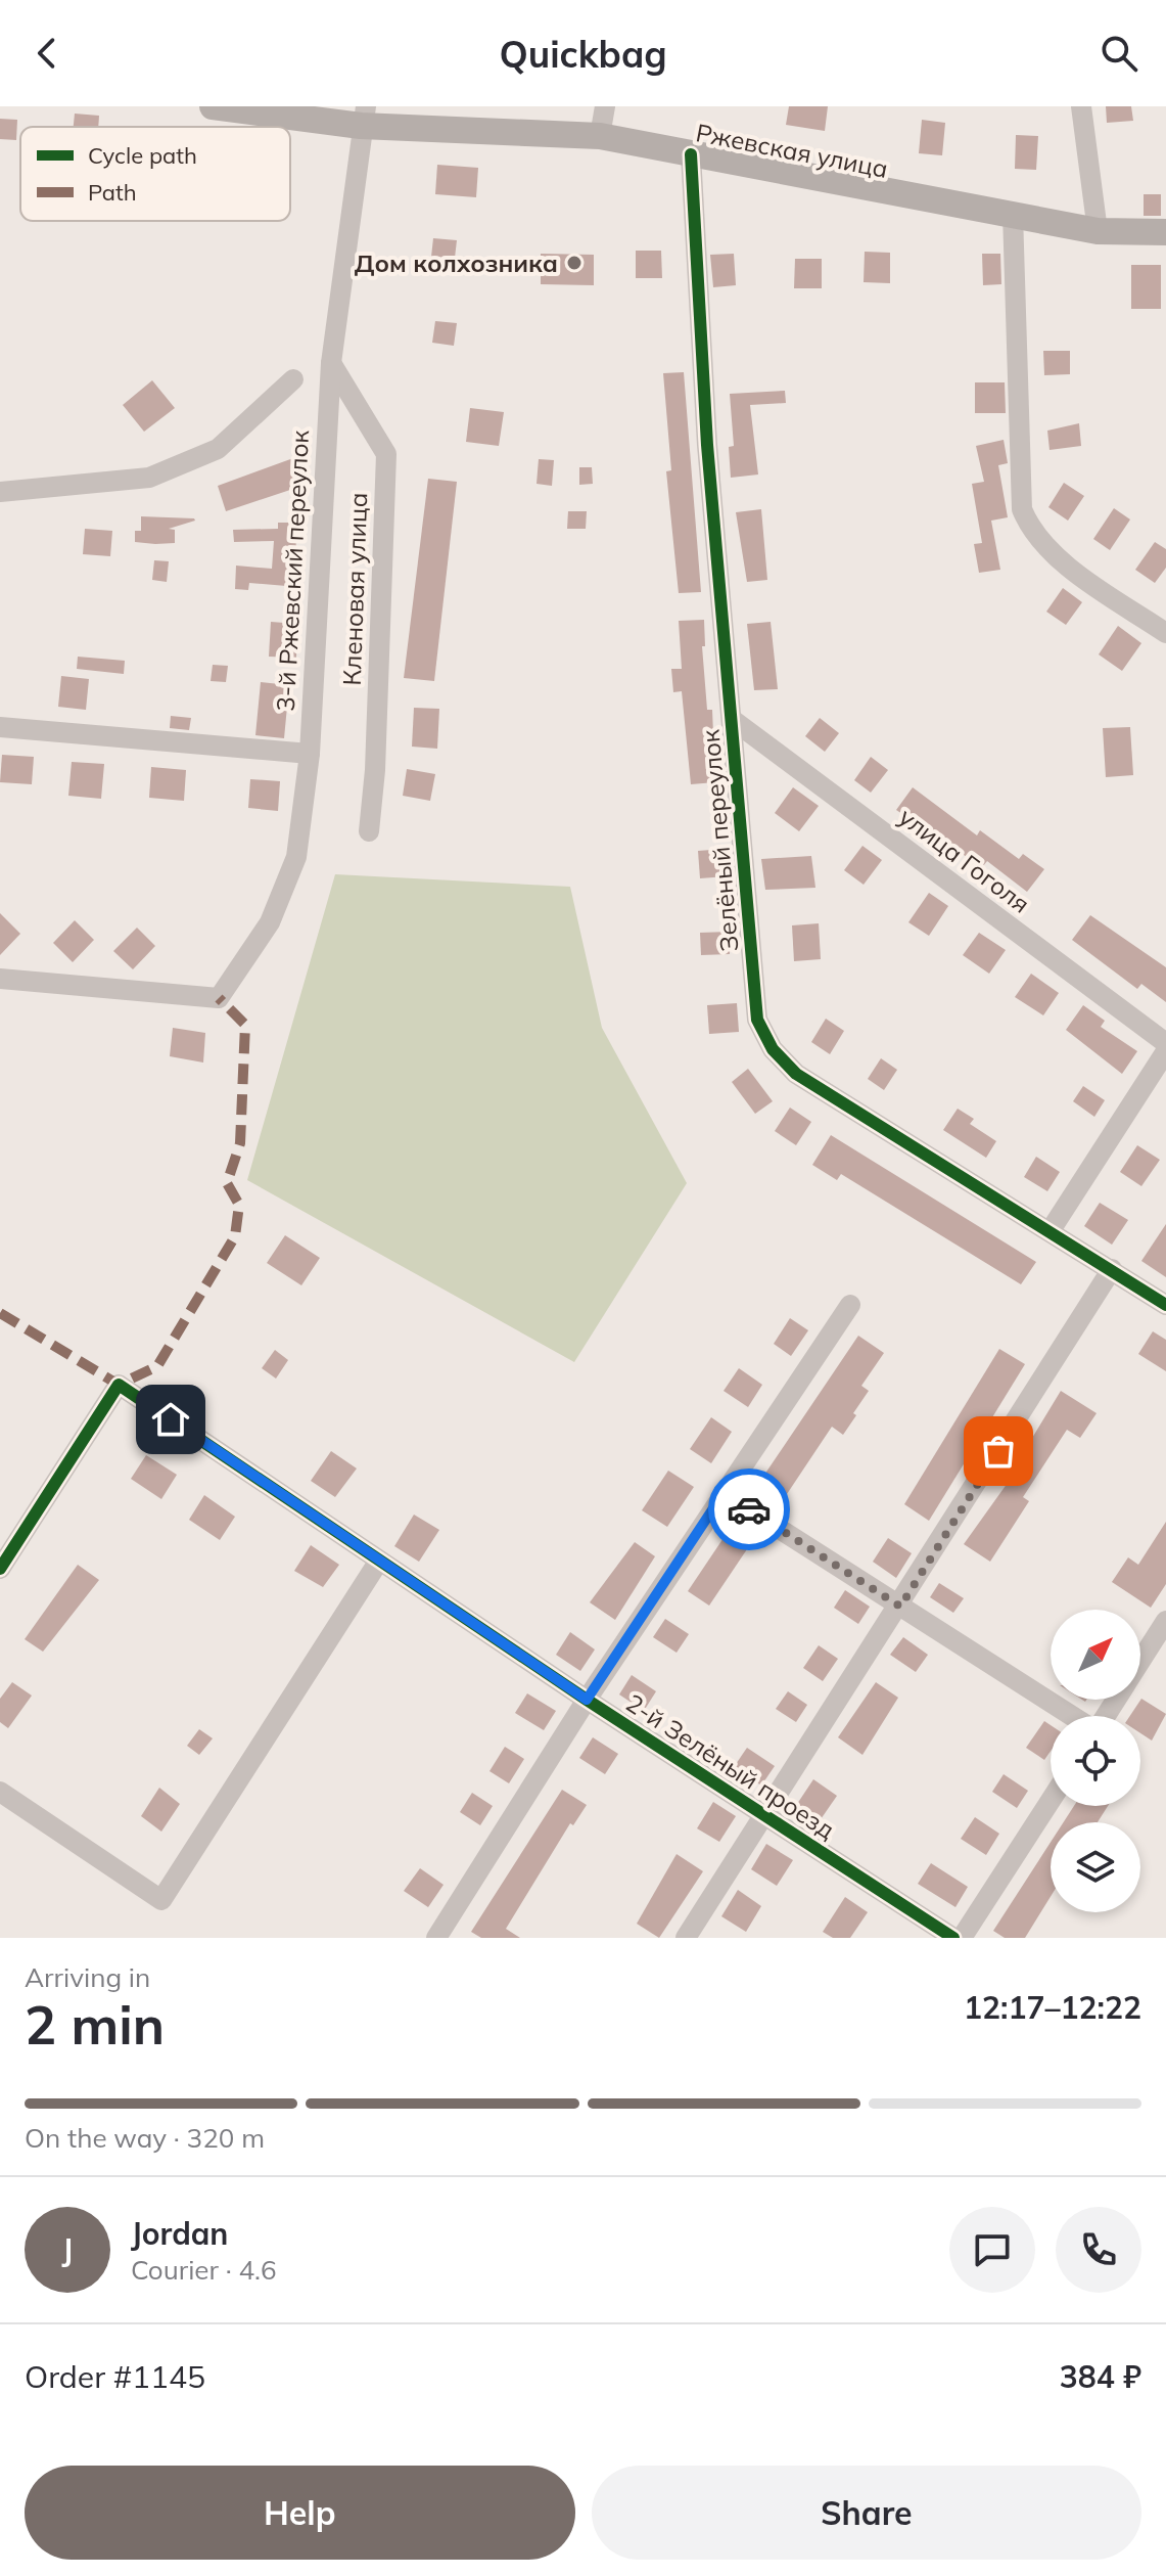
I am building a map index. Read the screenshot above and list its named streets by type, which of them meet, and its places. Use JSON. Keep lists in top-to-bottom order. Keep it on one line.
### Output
{"streets":{"main road":["Ржевская улица"],"street":["3-й Ржевский переулок","Кленовая улица","Зелёный переулок","улица Гоголя","2-й Зелёный проезд"]},"crossings":[["Ржевская улица","3-й Ржевский переулок"],["Ржевская улица","Зелёный переулок"],["3-й Ржевский переулок","Кленовая улица"],["Зелёный переулок","улица Гоголя"]],"places":["Дом колхозника"],"legend":["Cycle path","Path"],"north":"top right","page":{"header":"Quickbag","heading":["2 min","Arriving in","12:17–12:22"],"panel":["Jordan","Courier · 4.6","Order #1145","384 ₽"],"bar":"On the way · 320 m","round":"J","buttons":["Help","Share"]}}
